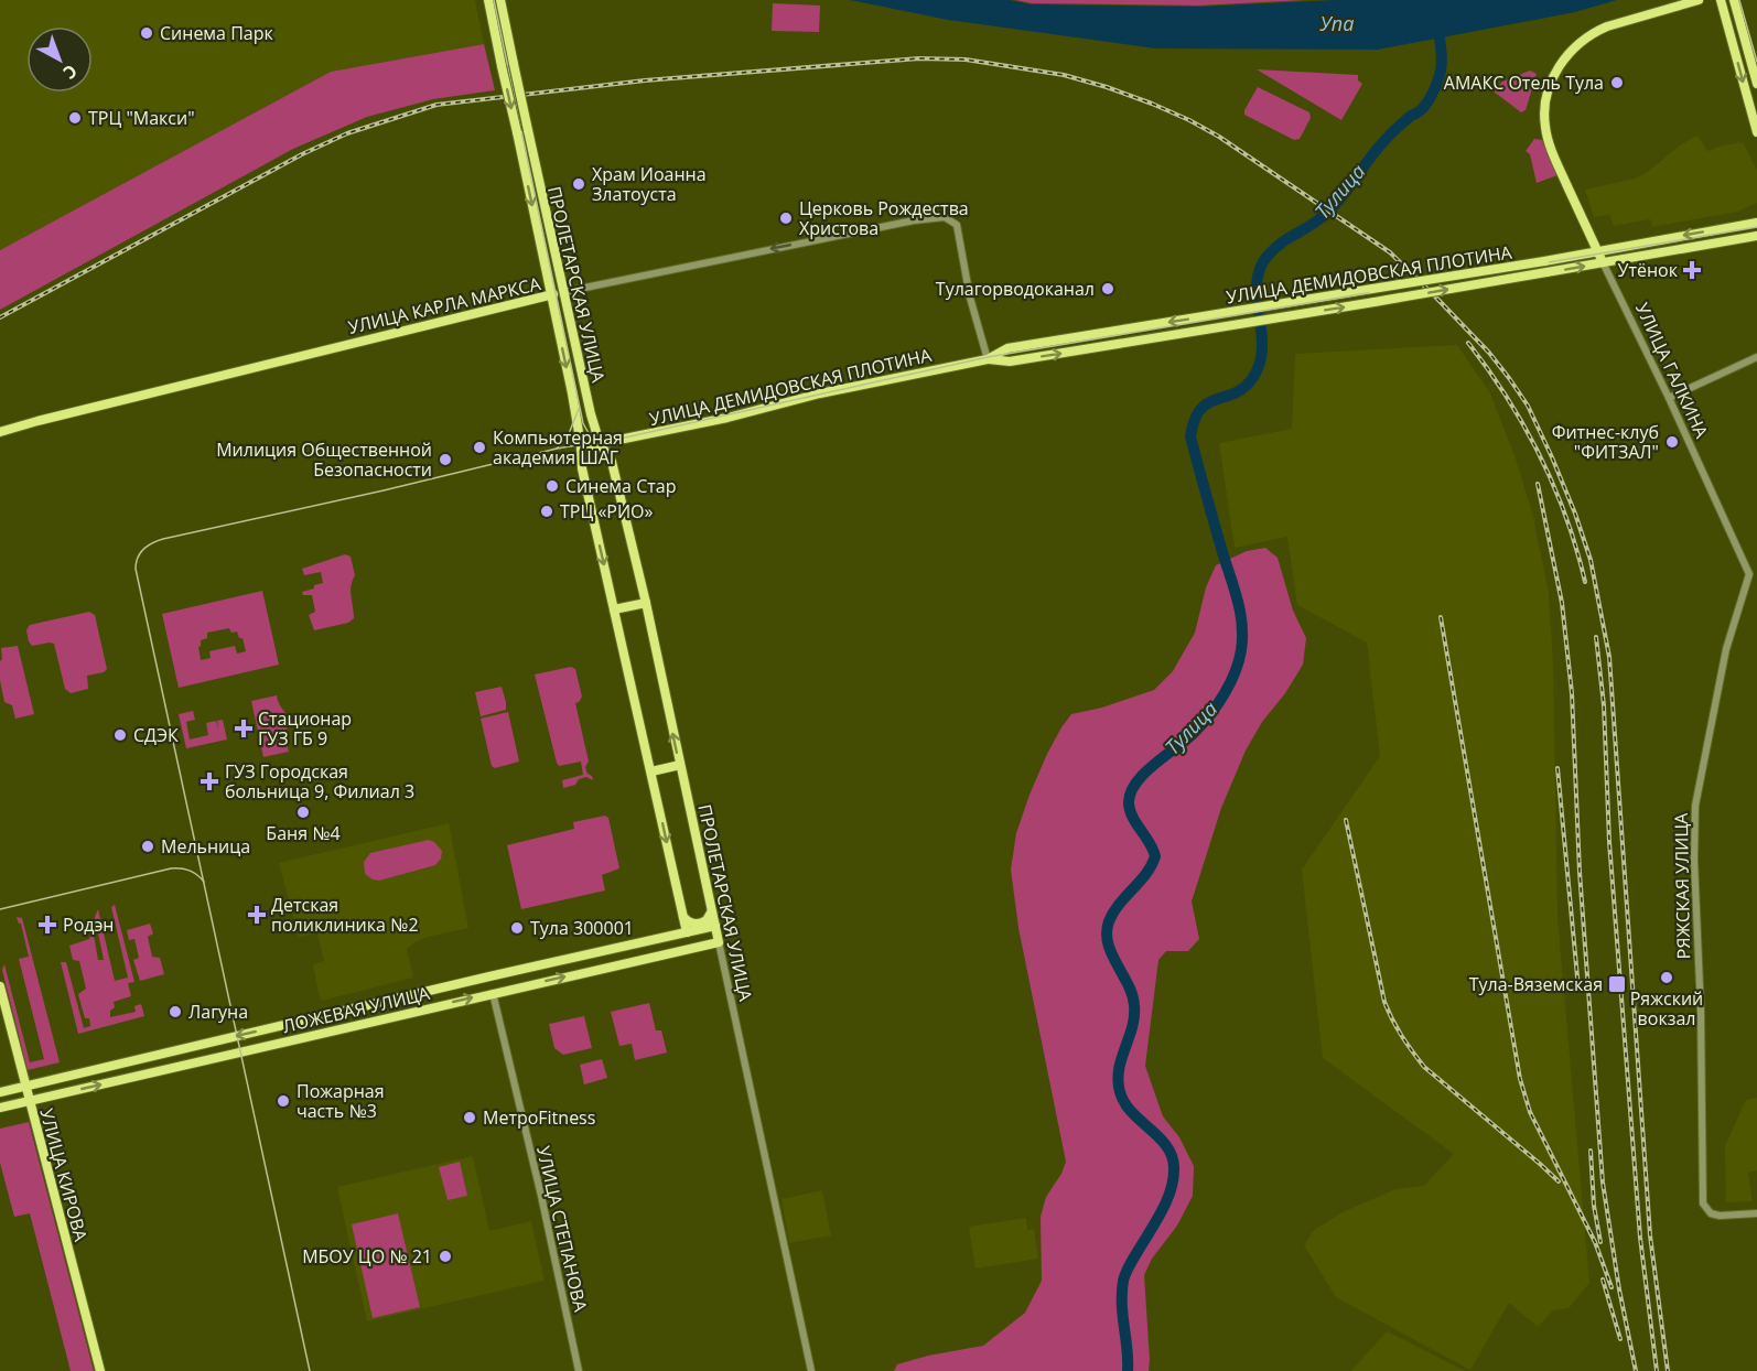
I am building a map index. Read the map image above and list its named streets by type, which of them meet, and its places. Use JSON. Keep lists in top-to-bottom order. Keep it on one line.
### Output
{"streets":{"main road":["УЛИЦА ДЕМИДОВСКАЯ ПЛОТИНА","ПРОЛЕТАРСКАЯ УЛИЦА","УЛИЦА КАРЛА МАРКСА","УЛИЦА ГАЛКИНА","ЛОЖЕВАЯ УЛИЦА","УЛИЦА КИРОВА","УЛИЦА СТЕПАНОВА"],"street":["РЯЖСКАЯ УЛИЦА"]},"crossings":[["УЛИЦА ДЕМИДОВСКАЯ ПЛОТИНА","ПРОЛЕТАРСКАЯ УЛИЦА"],["УЛИЦА ДЕМИДОВСКАЯ ПЛОТИНА","УЛИЦА КАРЛА МАРКСА"],["УЛИЦА ДЕМИДОВСКАЯ ПЛОТИНА","УЛИЦА ГАЛКИНА"],["ПРОЛЕТАРСКАЯ УЛИЦА","УЛИЦА КАРЛА МАРКСА"],["ПРОЛЕТАРСКАЯ УЛИЦА","ЛОЖЕВАЯ УЛИЦА"],["УЛИЦА ГАЛКИНА","РЯЖСКАЯ УЛИЦА"],["ЛОЖЕВАЯ УЛИЦА","УЛИЦА КИРОВА"],["ЛОЖЕВАЯ УЛИЦА","УЛИЦА СТЕПАНОВА"]],"water":["Упа","Тулица"],"places":{"other":["Синема Парк","АМАКС Отель Тула","ТРЦ \"Макси\"","Храм Иоанна Златоуста","Церковь Рождества Христова","Тулагорводоканал","Фитнес-клуб \"ФИТЗАЛ\"","Компьютерная академия ШАГ","Милиция Общественной Безопасности","Синема Стар","ТРЦ «РИО»","СДЭК","Баня №4","Мельница","Тула 300001","Ряжский вокзал","Лагуна","Пожарная часть №3","МетроFitness","МБОУ ЦО № 21"],"health":["Утёнок","Стационар ГУЗ ГБ 9","ГУЗ Городская больница 9, Филиал 3","Детская поликлиника №2","Родэн"],"transit":["Тула-Вяземская"]},"north":"bottom right"}
